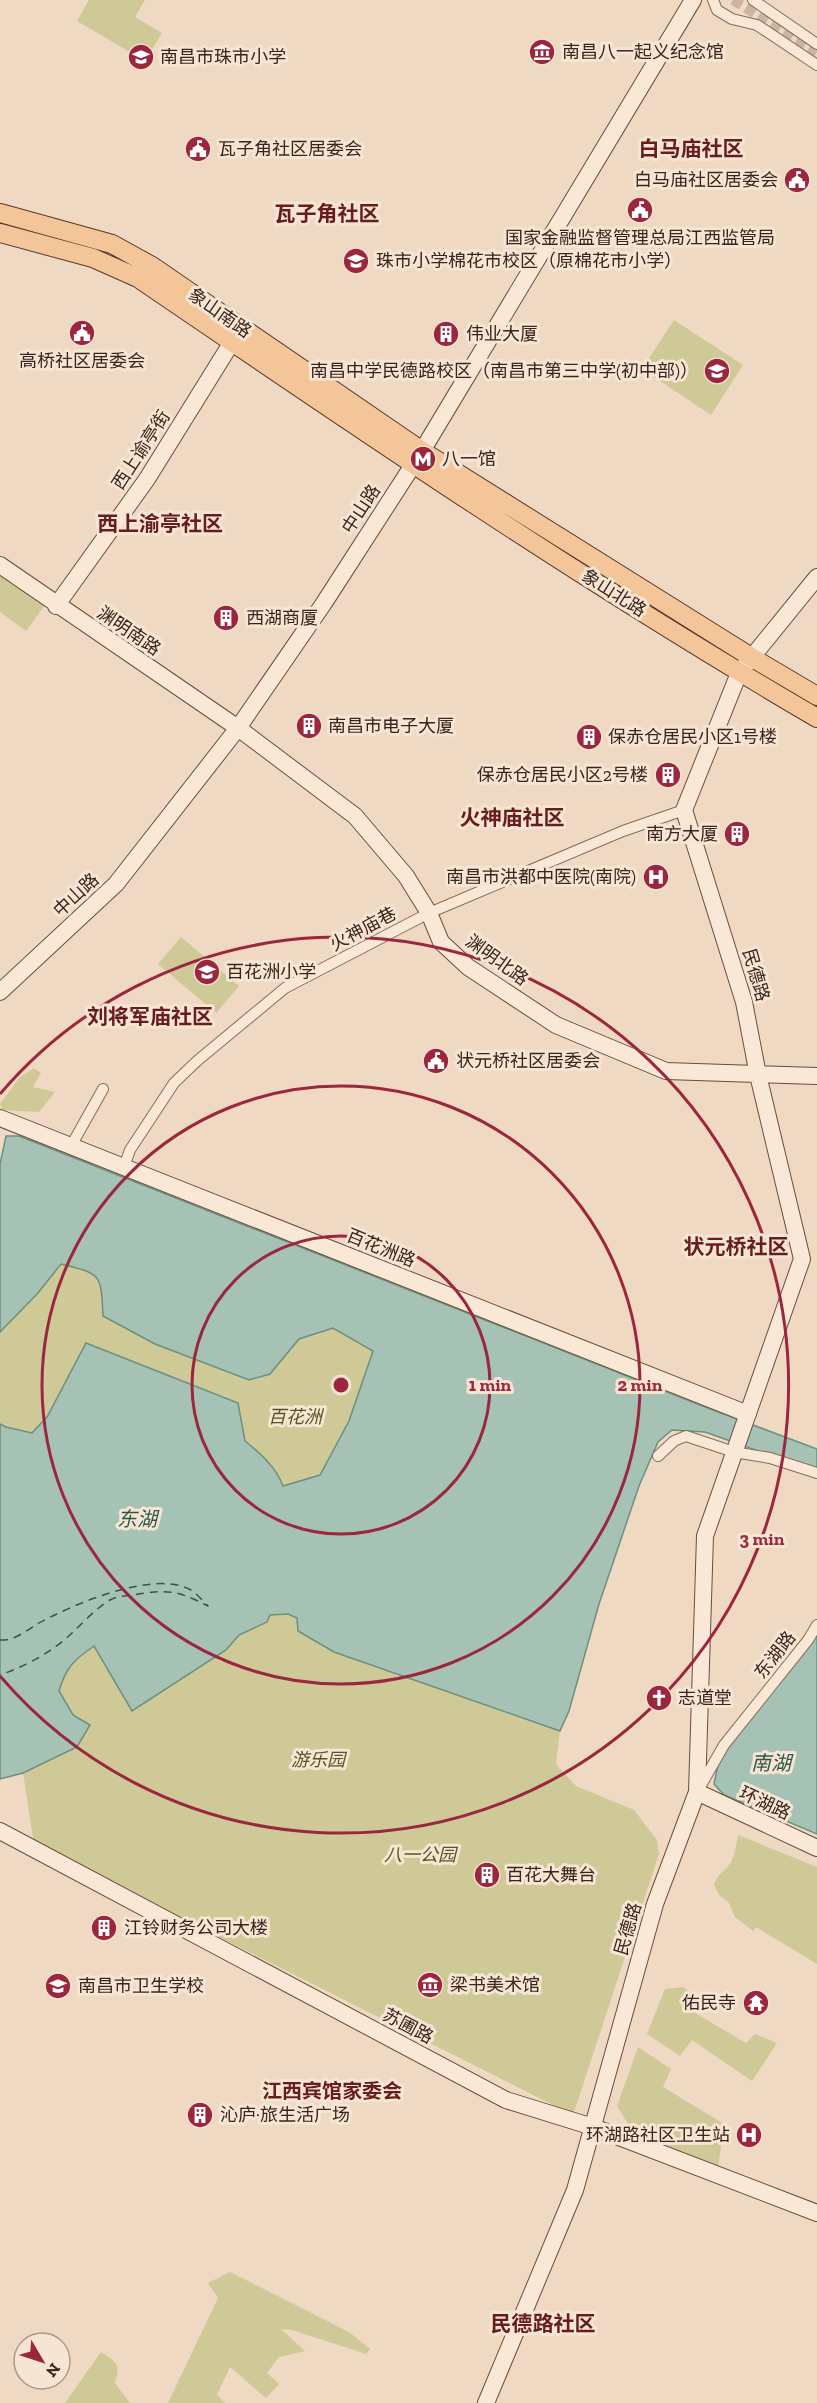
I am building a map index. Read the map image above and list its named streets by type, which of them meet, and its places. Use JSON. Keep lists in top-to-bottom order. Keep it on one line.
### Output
{"streets":{"main road":["象山南路","西上谕亭街","中山路","象山北路","渊明南路","渊明北路","民德路","百花洲路","环湖路","苏圃路"],"street":["火神庙巷","东湖路"]},"crossings":[["象山南路","西上谕亭街"],["象山南路","中山路"],["象山南路","象山北路"],["西上谕亭街","渊明南路"],["中山路","象山北路"],["中山路","渊明南路"],["中山路","渊明北路"],["渊明南路","渊明北路"],["火神庙巷","渊明北路"],["火神庙巷","民德路"],["火神庙巷","百花洲路"],["渊明北路","民德路"],["民德路","百花洲路"],["民德路","东湖路"],["民德路","环湖路"],["民德路","苏圃路"],["东湖路","环湖路"]],"districts":["白马庙社区","瓦子角社区","西上渝亭社区","火神庙社区","刘将军庙社区","状元桥社区","江西宾馆家委会","民德路社区"],"water":["东湖","南湖"],"parks":["百花洲","游乐园","八一公园"],"places":{"museum":["南昌八一起义纪念馆","梁书美术馆"],"school or university":["南昌市珠市小学","珠市小学棉花市校区（原棉花市小学）","南昌中学民德路校区（南昌市第三中学(初中部)）","百花洲小学","南昌市卫生学校"],"public building":["瓦子角社区居委会","白马庙社区居委会","国家金融监督管理总局江西监管局","高桥社区居委会","状元桥社区居委会"],"building":["伟业大厦","西湖商厦","南昌市电子大厦","保赤仓居民小区1号楼","保赤仓居民小区2号楼","南方大厦","百花大舞台","江铃财务公司大楼","沁庐·旅生活广场"],"metro station":["八一馆"],"hospital":["南昌市洪都中医院(南院)","环湖路社区卫生站"],"church":["志道堂"],"temple":["佑民寺"]},"north":"bottom right","rings":["1 min","2 min","3 min"]}
